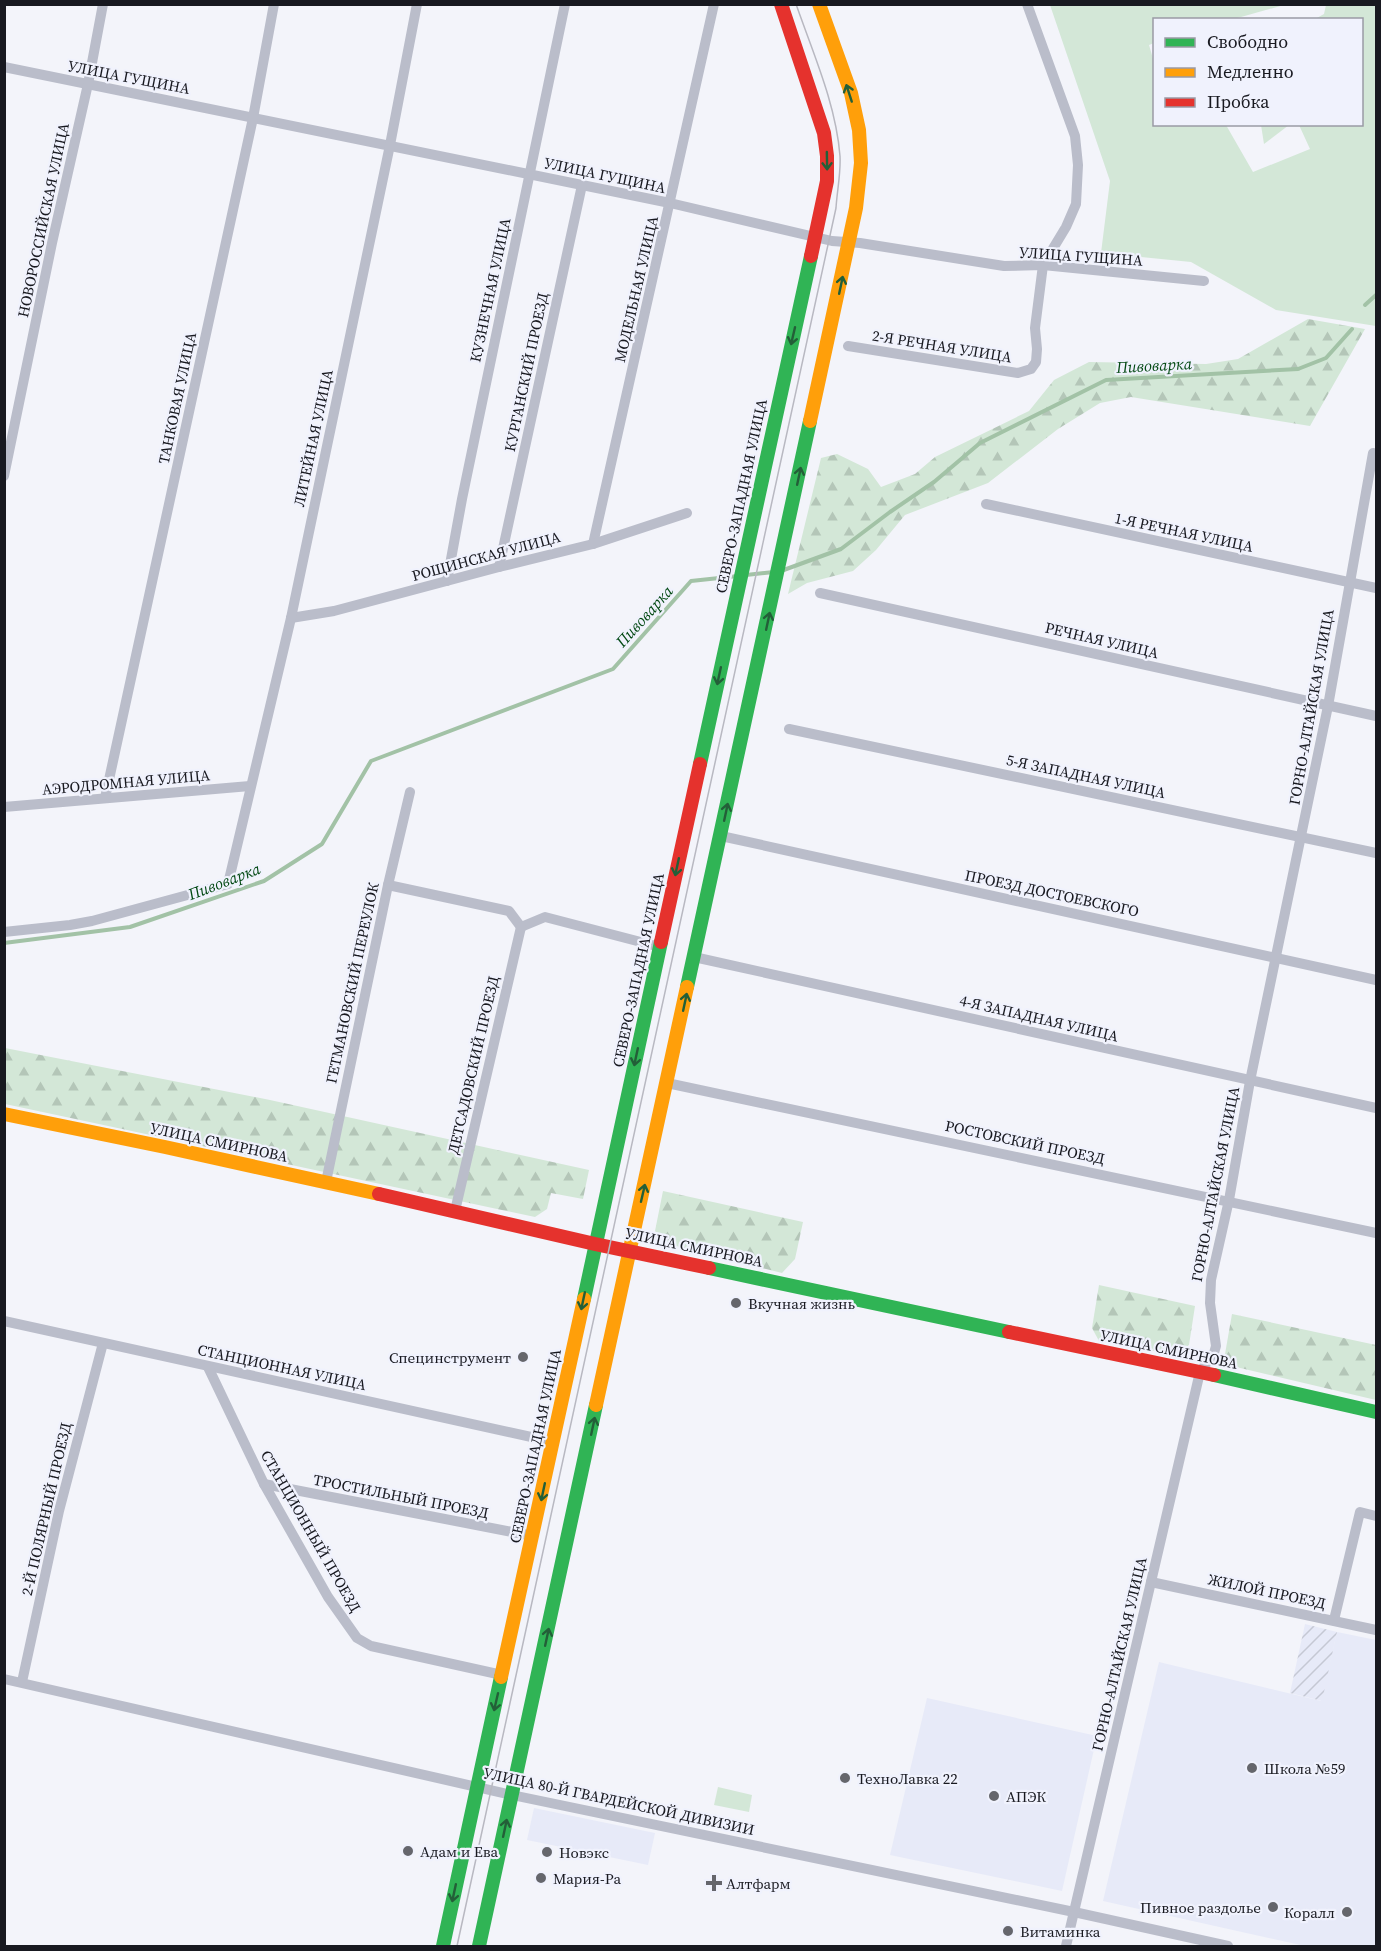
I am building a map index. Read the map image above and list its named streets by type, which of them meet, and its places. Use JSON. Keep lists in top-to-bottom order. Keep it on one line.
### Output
{"streets":{"main road":["СЕВЕРО-ЗАПАДНАЯ УЛИЦА","УЛИЦА СМИРНОВА"],"street":["УЛИЦА ГУЩИНА","НОВОРОССИЙСКАЯ УЛИЦА","МОДЕЛЬНАЯ УЛИЦА","КУЗНЕЧНАЯ УЛИЦА","2-Я РЕЧНАЯ УЛИЦА","КУРГАНСКИЙ ПРОЕЗД","ТАНКОВАЯ УЛИЦА","ЛИТЕЙНАЯ УЛИЦА","1-Я РЕЧНАЯ УЛИЦА","РОЩИНСКАЯ УЛИЦА","РЕЧНАЯ УЛИЦА","ГОРНО-АЛТАЙСКАЯ УЛИЦА","5-Я ЗАПАДНАЯ УЛИЦА","АЭРОДРОМНАЯ УЛИЦА","ПРОЕЗД ДОСТОЕВСКОГО","ГЕТМАНОВСКИЙ ПЕРЕУЛОК","4-Я ЗАПАДНАЯ УЛИЦА","ДЕТСАДОВСКИЙ ПРОЕЗД","РОСТОВСКИЙ ПРОЕЗД","СТАНЦИОННАЯ УЛИЦА","ТРОСТИЛЬНЫЙ ПРОЕЗД","2-Й ПОЛЯРНЫЙ ПРОЕЗД","СТАНЦИОННЫЙ ПРОЕЗД","ЖИЛОЙ ПРОЕЗД","УЛИЦА 80-Й ГВАРДЕЙСКОЙ ДИВИЗИИ"]},"crossings":[["УЛИЦА ГУЩИНА","НОВОРОССИЙСКАЯ УЛИЦА"],["УЛИЦА ГУЩИНА","МОДЕЛЬНАЯ УЛИЦА"],["УЛИЦА ГУЩИНА","КУЗНЕЧНАЯ УЛИЦА"],["УЛИЦА ГУЩИНА","2-Я РЕЧНАЯ УЛИЦА"],["УЛИЦА ГУЩИНА","КУРГАНСКИЙ ПРОЕЗД"],["УЛИЦА ГУЩИНА","ТАНКОВАЯ УЛИЦА"],["УЛИЦА ГУЩИНА","ЛИТЕЙНАЯ УЛИЦА"],["УЛИЦА ГУЩИНА","СЕВЕРО-ЗАПАДНАЯ УЛИЦА"],["МОДЕЛЬНАЯ УЛИЦА","РОЩИНСКАЯ УЛИЦА"],["КУЗНЕЧНАЯ УЛИЦА","РОЩИНСКАЯ УЛИЦА"],["КУРГАНСКИЙ ПРОЕЗД","РОЩИНСКАЯ УЛИЦА"],["ТАНКОВАЯ УЛИЦА","АЭРОДРОМНАЯ УЛИЦА"],["ЛИТЕЙНАЯ УЛИЦА","РОЩИНСКАЯ УЛИЦА"],["ЛИТЕЙНАЯ УЛИЦА","АЭРОДРОМНАЯ УЛИЦА"],["СЕВЕРО-ЗАПАДНАЯ УЛИЦА","УЛИЦА СМИРНОВА"],["СЕВЕРО-ЗАПАДНАЯ УЛИЦА","СТАНЦИОННАЯ УЛИЦА"],["СЕВЕРО-ЗАПАДНАЯ УЛИЦА","ТРОСТИЛЬНЫЙ ПРОЕЗД"],["СЕВЕРО-ЗАПАДНАЯ УЛИЦА","СТАНЦИОННЫЙ ПРОЕЗД"],["СЕВЕРО-ЗАПАДНАЯ УЛИЦА","УЛИЦА 80-Й ГВАРДЕЙСКОЙ ДИВИЗИИ"],["1-Я РЕЧНАЯ УЛИЦА","ГОРНО-АЛТАЙСКАЯ УЛИЦА"],["РЕЧНАЯ УЛИЦА","ГОРНО-АЛТАЙСКАЯ УЛИЦА"],["ГОРНО-АЛТАЙСКАЯ УЛИЦА","5-Я ЗАПАДНАЯ УЛИЦА"],["ГОРНО-АЛТАЙСКАЯ УЛИЦА","ПРОЕЗД ДОСТОЕВСКОГО"],["ГОРНО-АЛТАЙСКАЯ УЛИЦА","4-Я ЗАПАДНАЯ УЛИЦА"],["ГОРНО-АЛТАЙСКАЯ УЛИЦА","УЛИЦА СМИРНОВА"],["ГОРНО-АЛТАЙСКАЯ УЛИЦА","РОСТОВСКИЙ ПРОЕЗД"],["ГОРНО-АЛТАЙСКАЯ УЛИЦА","ЖИЛОЙ ПРОЕЗД"],["ГОРНО-АЛТАЙСКАЯ УЛИЦА","УЛИЦА 80-Й ГВАРДЕЙСКОЙ ДИВИЗИИ"],["ГЕТМАНОВСКИЙ ПЕРЕУЛОК","УЛИЦА СМИРНОВА"],["ДЕТСАДОВСКИЙ ПРОЕЗД","УЛИЦА СМИРНОВА"],["СТАНЦИОННАЯ УЛИЦА","2-Й ПОЛЯРНЫЙ ПРОЕЗД"],["СТАНЦИОННАЯ УЛИЦА","СТАНЦИОННЫЙ ПРОЕЗД"],["ТРОСТИЛЬНЫЙ ПРОЕЗД","СТАНЦИОННЫЙ ПРОЕЗД"],["2-Й ПОЛЯРНЫЙ ПРОЕЗД","УЛИЦА 80-Й ГВАРДЕЙСКОЙ ДИВИЗИИ"]],"water":["Пивоварка"],"places":{"other":["Вкучная жизнь","Специнструмент","Школа №59","ТехноЛавка 22","АПЭК","Адам и Ева","Новэкс","Мария-Ра","Пивное раздолье","Коралл","Витаминка"],"health":["Алтфарм"]},"legend":["Свободно","Медленно","Пробка"]}
